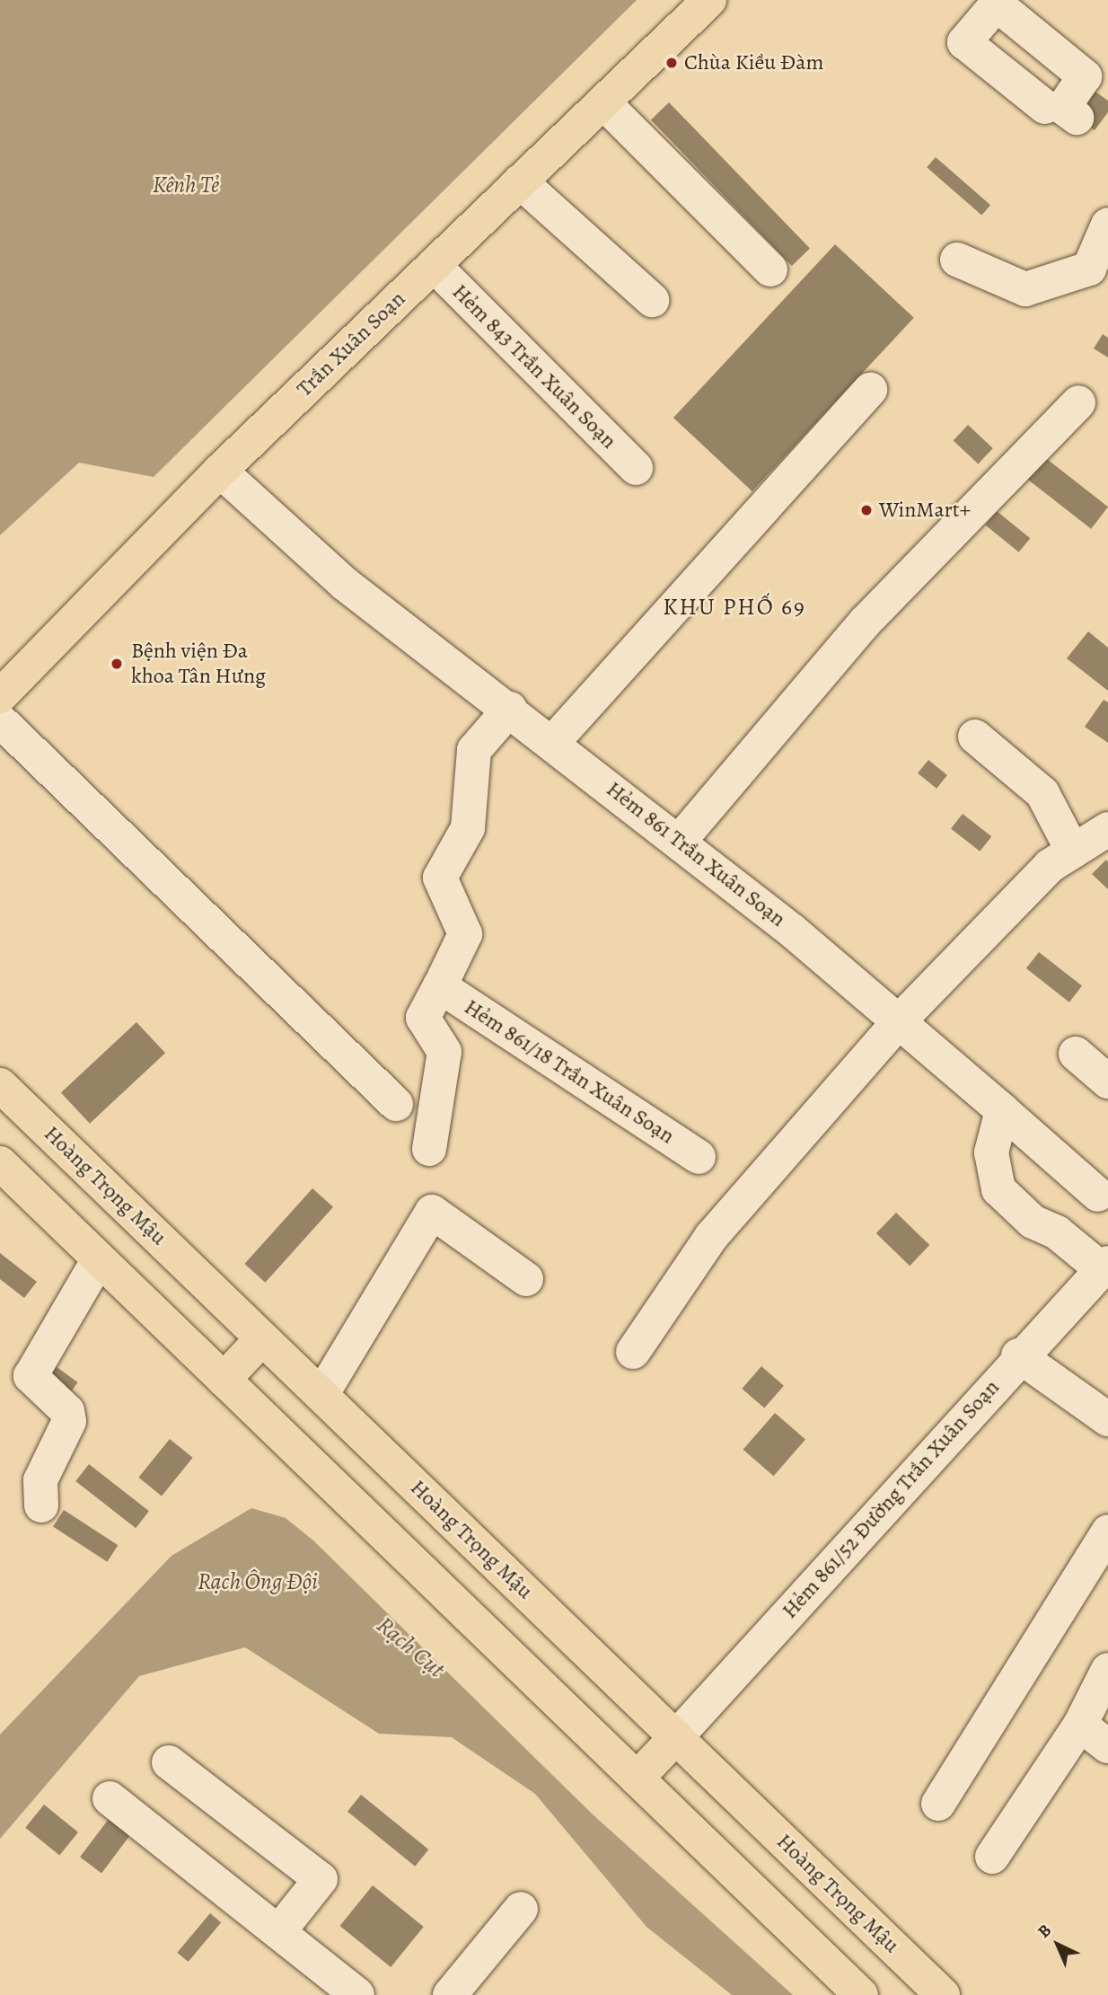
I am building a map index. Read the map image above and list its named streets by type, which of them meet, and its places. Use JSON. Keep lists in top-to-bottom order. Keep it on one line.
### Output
{"streets":{"main road":["Trần Xuân Soạn","Hoàng Trọng Mậu"],"street":["Hẻm 843 Trần Xuân Soạn","Hẻm 861 Trần Xuân Soạn","Hẻm 861/18 Trần Xuân Soạn","Hẻm 861/52 Đường Trần Xuân Soạn"]},"crossings":[["Trần Xuân Soạn","Hẻm 843 Trần Xuân Soạn"],["Trần Xuân Soạn","Hẻm 861 Trần Xuân Soạn"],["Hẻm 861 Trần Xuân Soạn","Hẻm 861/18 Trần Xuân Soạn"],["Hoàng Trọng Mậu","Hẻm 861/52 Đường Trần Xuân Soạn"]],"districts":["KHU PHỐ 69"],"water":["Kênh Tẻ","Rạch Ông Đội","Rạch Cụt"],"places":["Chùa Kiều Đàm","WinMart+","Bệnh viện Đa khoa Tân Hưng"],"north":"top left"}
